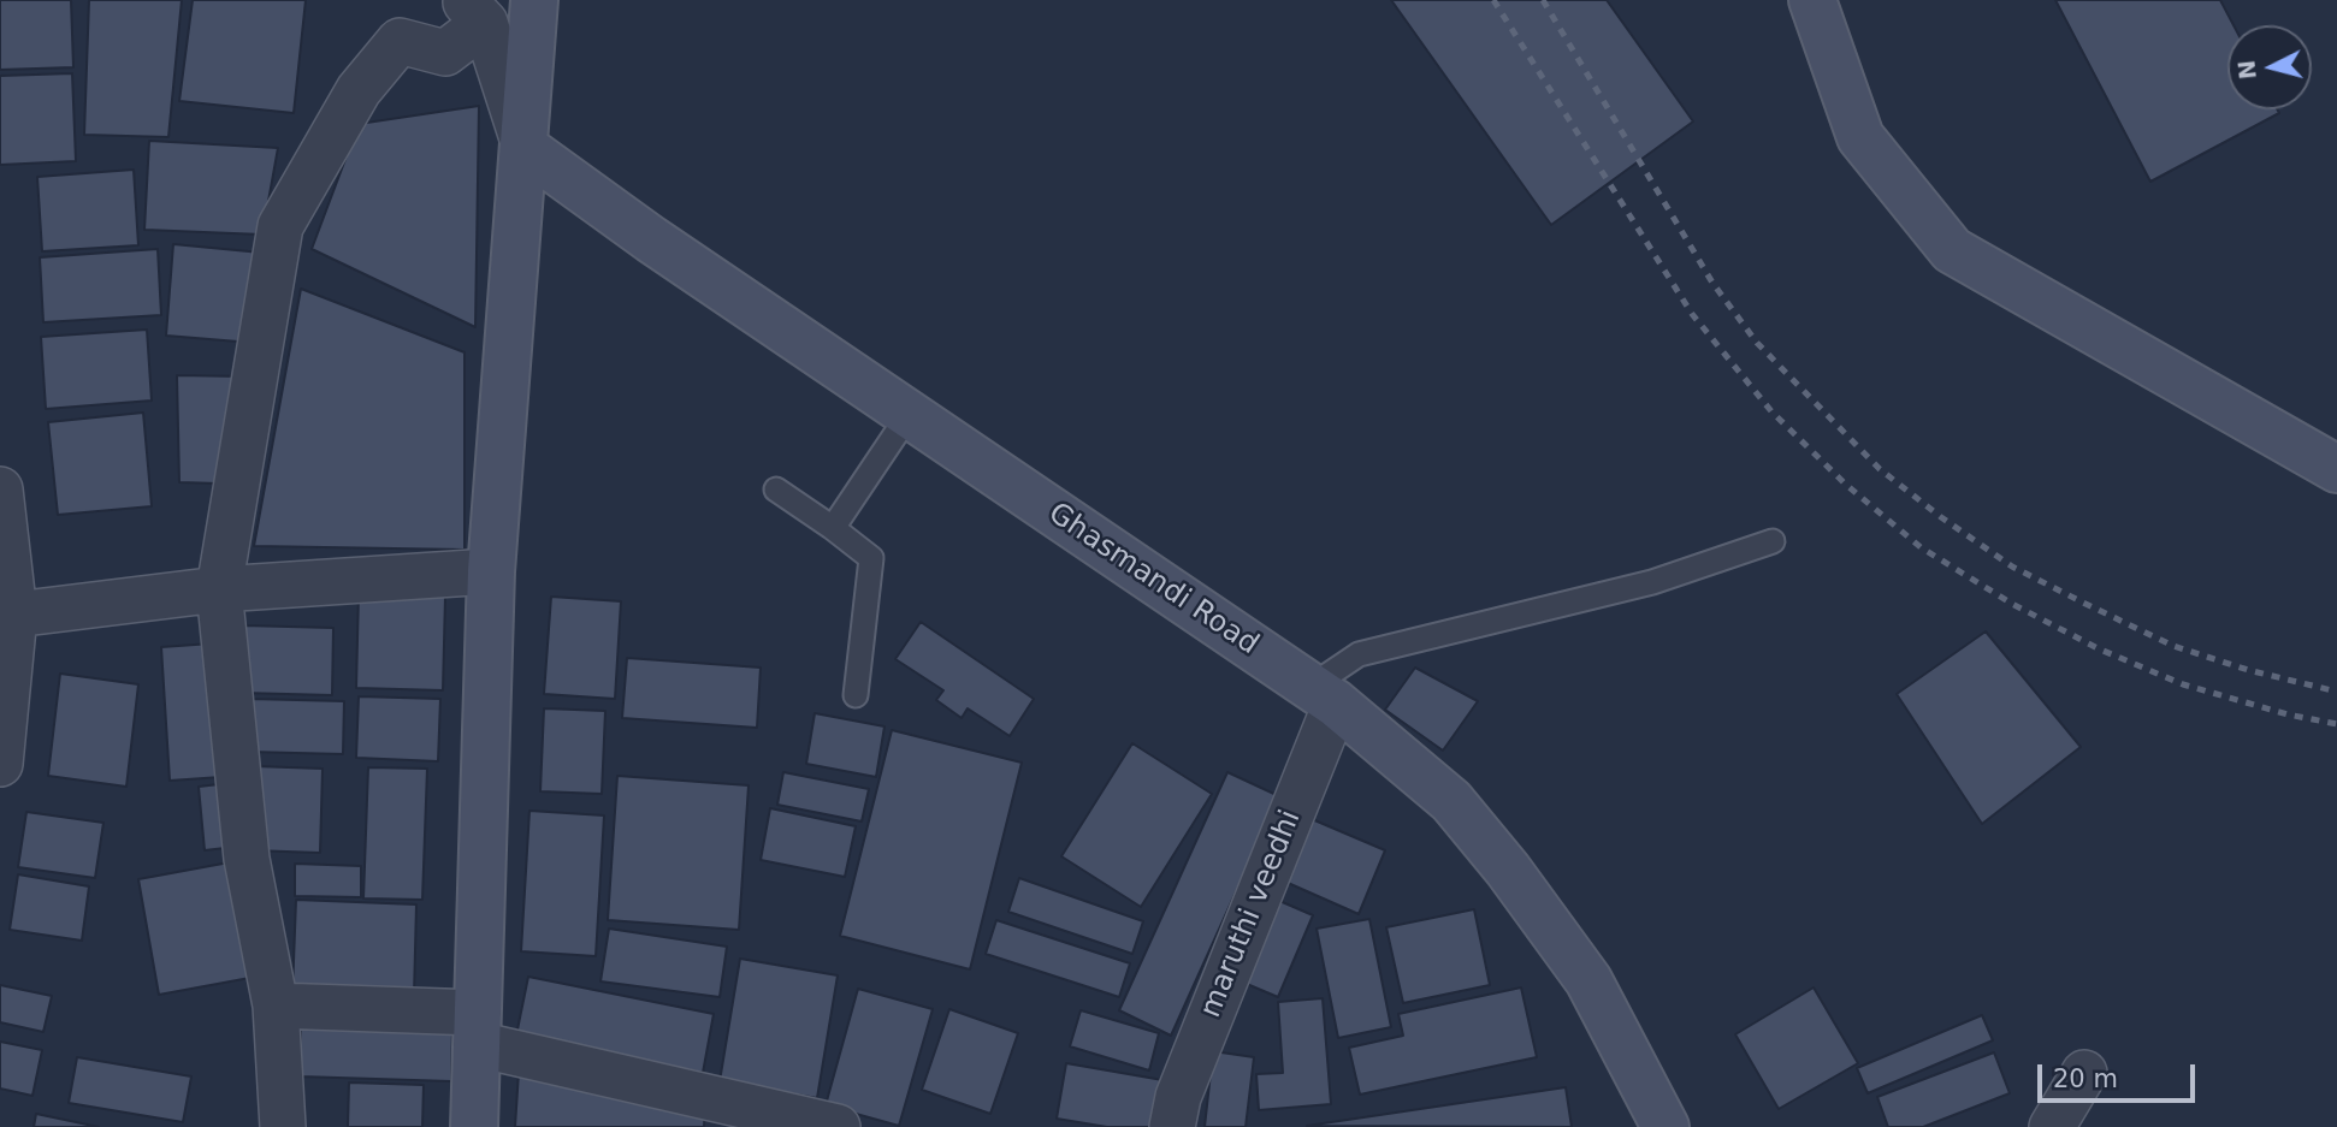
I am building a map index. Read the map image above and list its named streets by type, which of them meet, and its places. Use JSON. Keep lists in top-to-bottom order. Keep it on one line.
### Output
{"streets":{"street":["Ghasmandi Road","maruthi veedhi"]},"crossings":[["Ghasmandi Road","maruthi veedhi"]],"scale_bar":"20 m","north":"left"}
